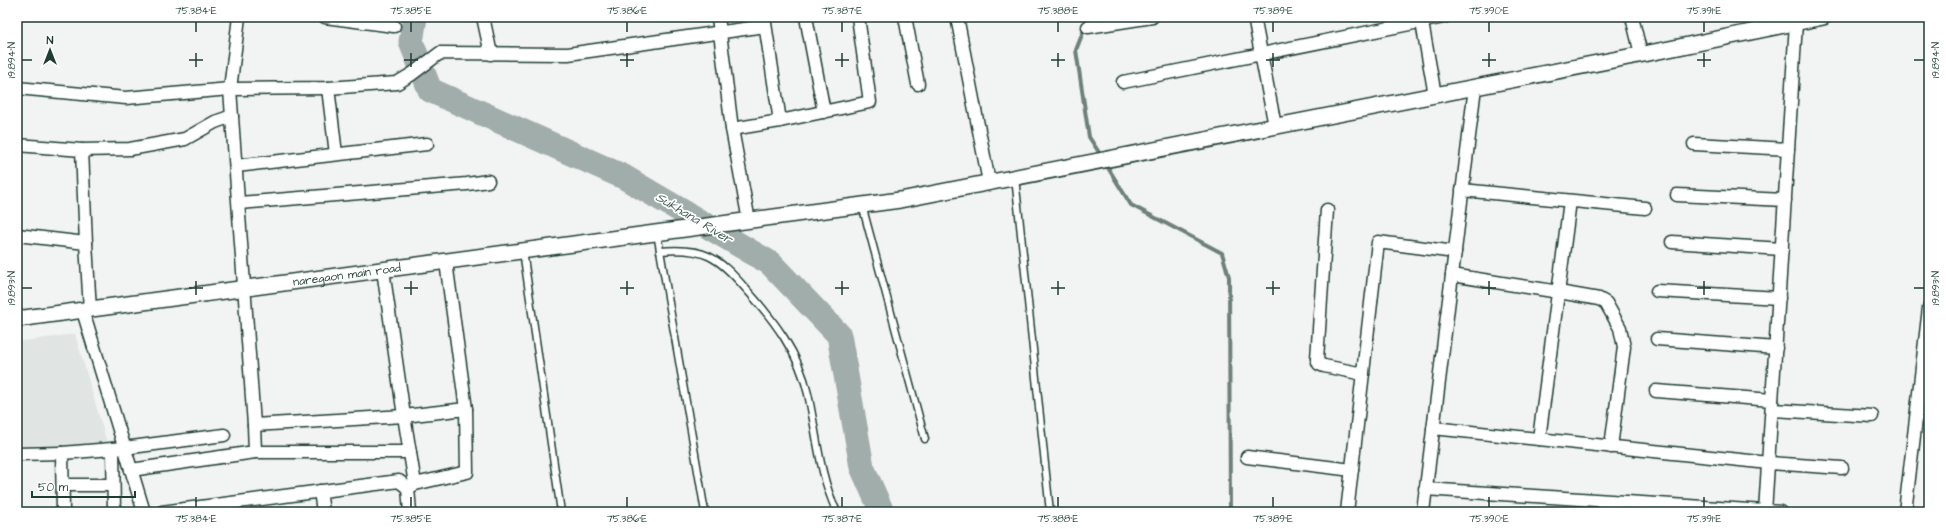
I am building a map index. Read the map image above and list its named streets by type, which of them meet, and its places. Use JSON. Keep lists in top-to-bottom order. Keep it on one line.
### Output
{"streets":{"street":["naregaon main road"]},"water":["Sukhana River"],"scale_bar":"50 m","north":"top","coordinates":["75.384°E","75.385°E","75.386°E","75.387°E","75.388°E","75.389°E","75.390°E","75.391°E","19.894°N","19.893°N"]}
